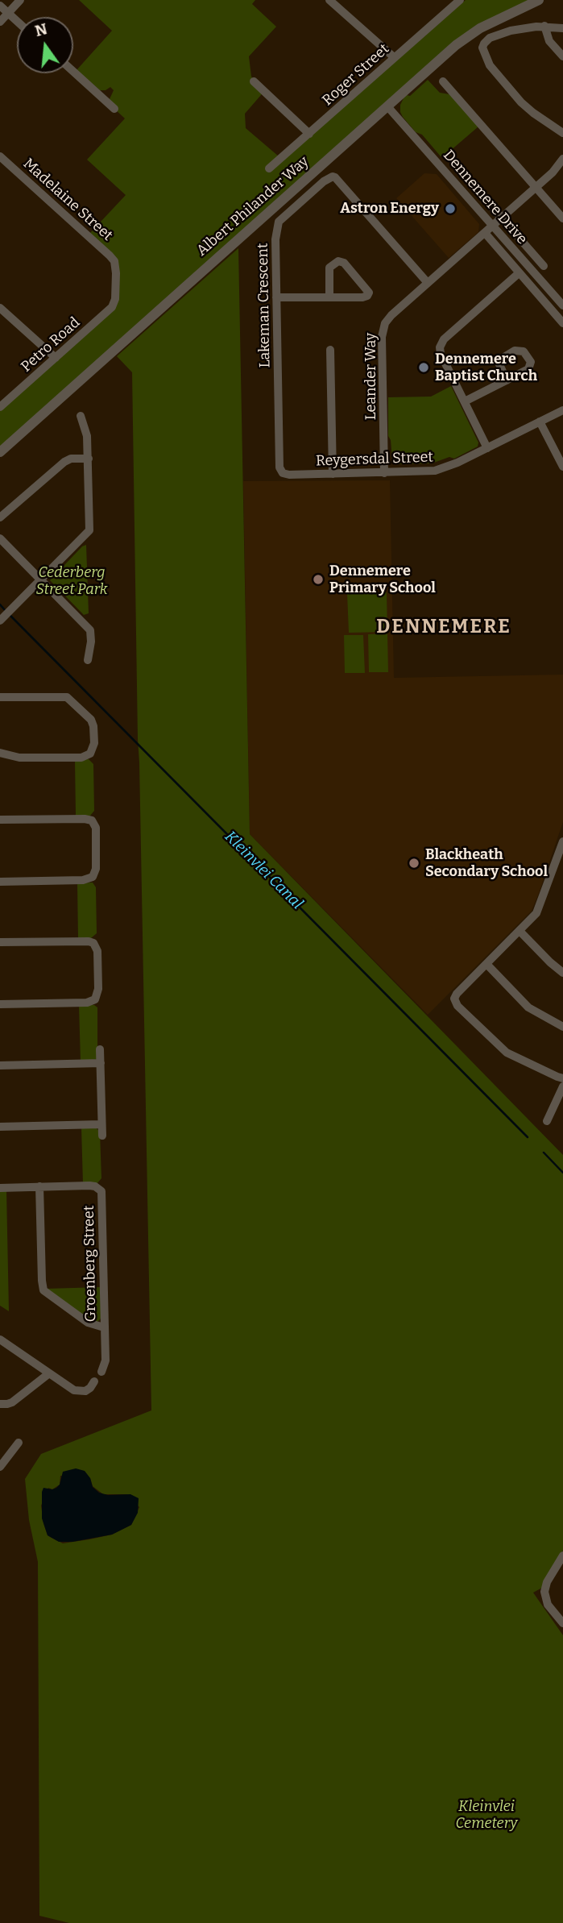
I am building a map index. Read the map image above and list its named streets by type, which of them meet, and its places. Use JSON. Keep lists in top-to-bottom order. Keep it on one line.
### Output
{"streets":{"street":["Roger Street","Dennemere Drive","Madelaine Street","Albert Philander Way","Lakeman Crescent","Petro Road","Leander Way","Reygersdal Street","Groenberg Street"]},"crossings":[["Dennemere Drive","Albert Philander Way"],["Dennemere Drive","Leander Way"],["Madelaine Street","Petro Road"],["Lakeman Crescent","Leander Way"],["Lakeman Crescent","Reygersdal Street"],["Leander Way","Reygersdal Street"]],"districts":["DENNEMERE"],"water":["Kleinvlei Canal"],"parks":["Cederberg Street Park","Kleinvlei Cemetery"],"places":["Astron Energy","Dennemere Baptist Church","Dennemere Primary School","Blackheath Secondary School"],"north":"top"}
